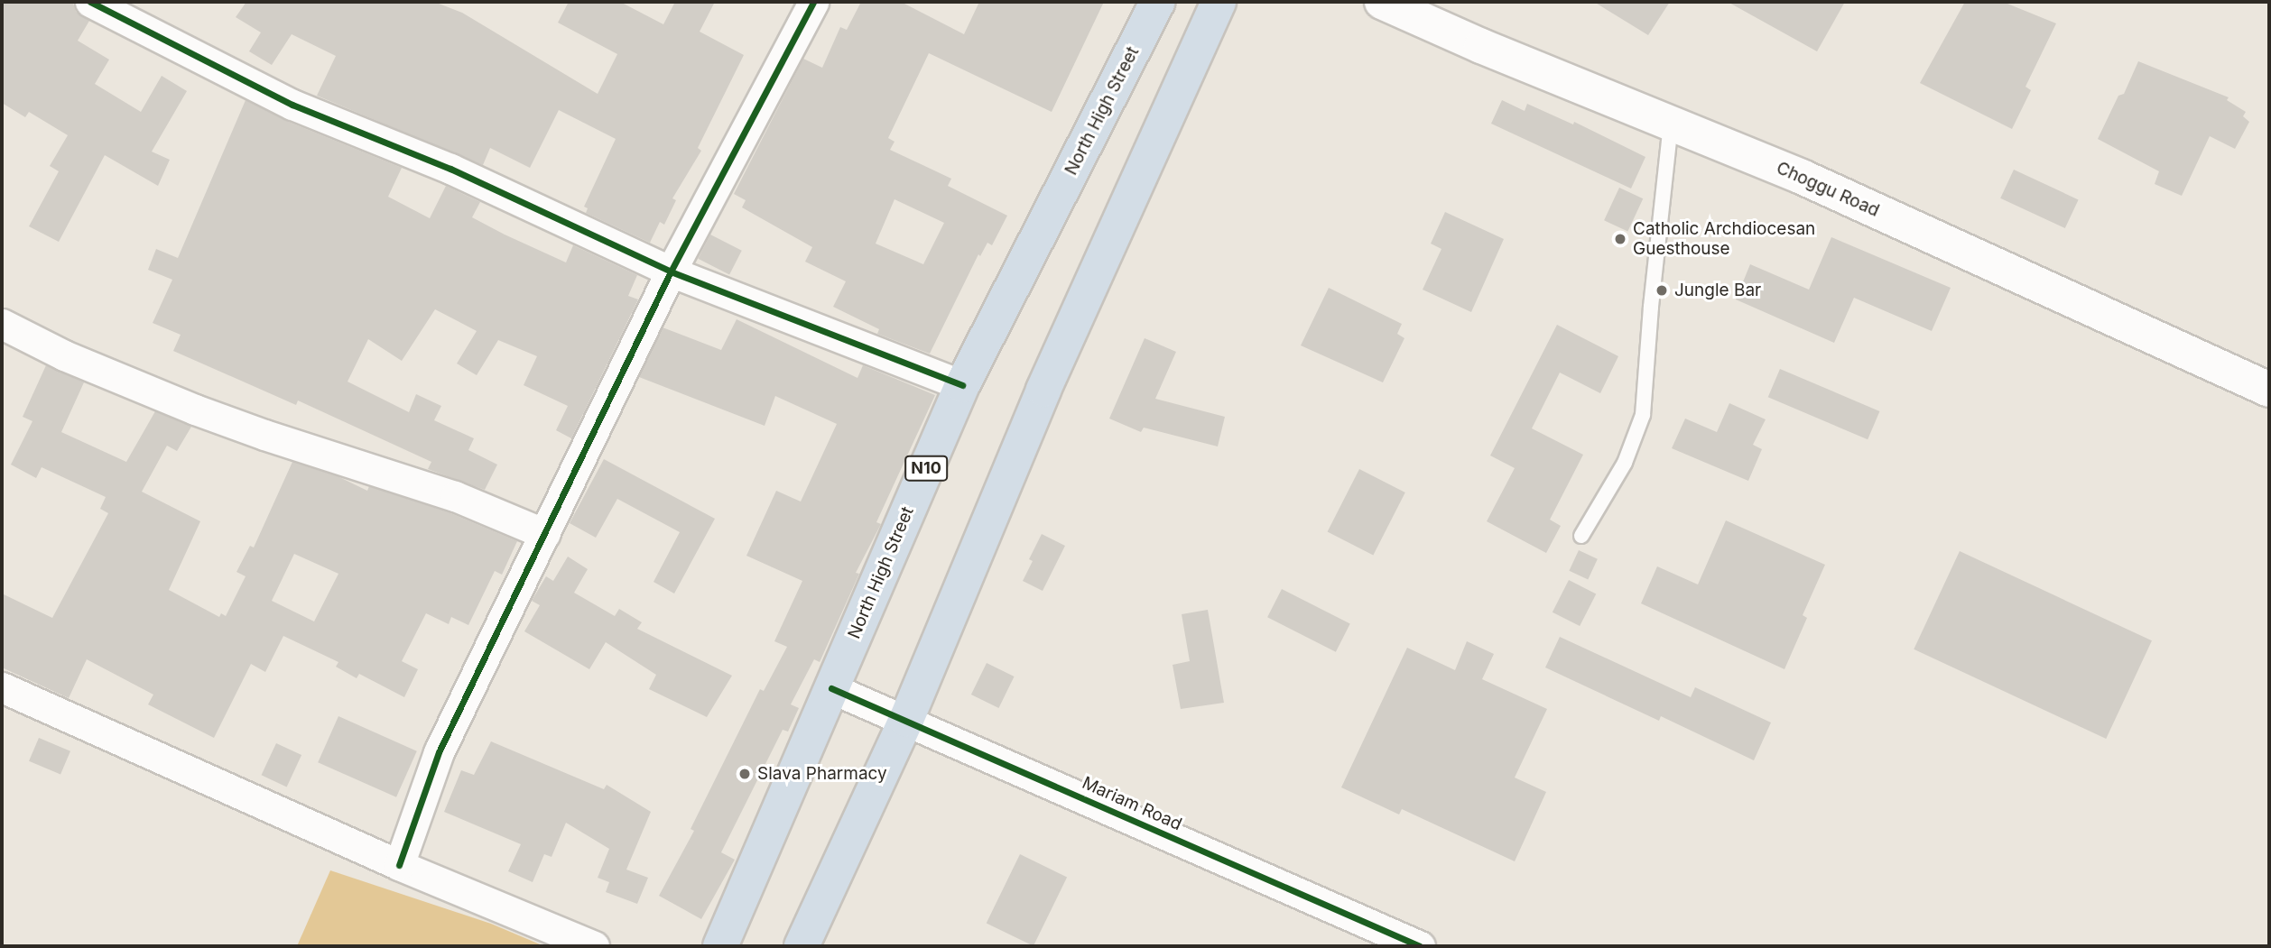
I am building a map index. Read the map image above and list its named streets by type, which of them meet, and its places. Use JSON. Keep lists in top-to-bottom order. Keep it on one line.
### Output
{"streets":{"highway":["North High Street","N10"],"main road":["Choggu Road"],"street":["Mariam Road"]},"crossings":[["North High Street","Mariam Road"]],"places":["Catholic Archdiocesan Guesthouse","Jungle Bar","Slava Pharmacy"]}
